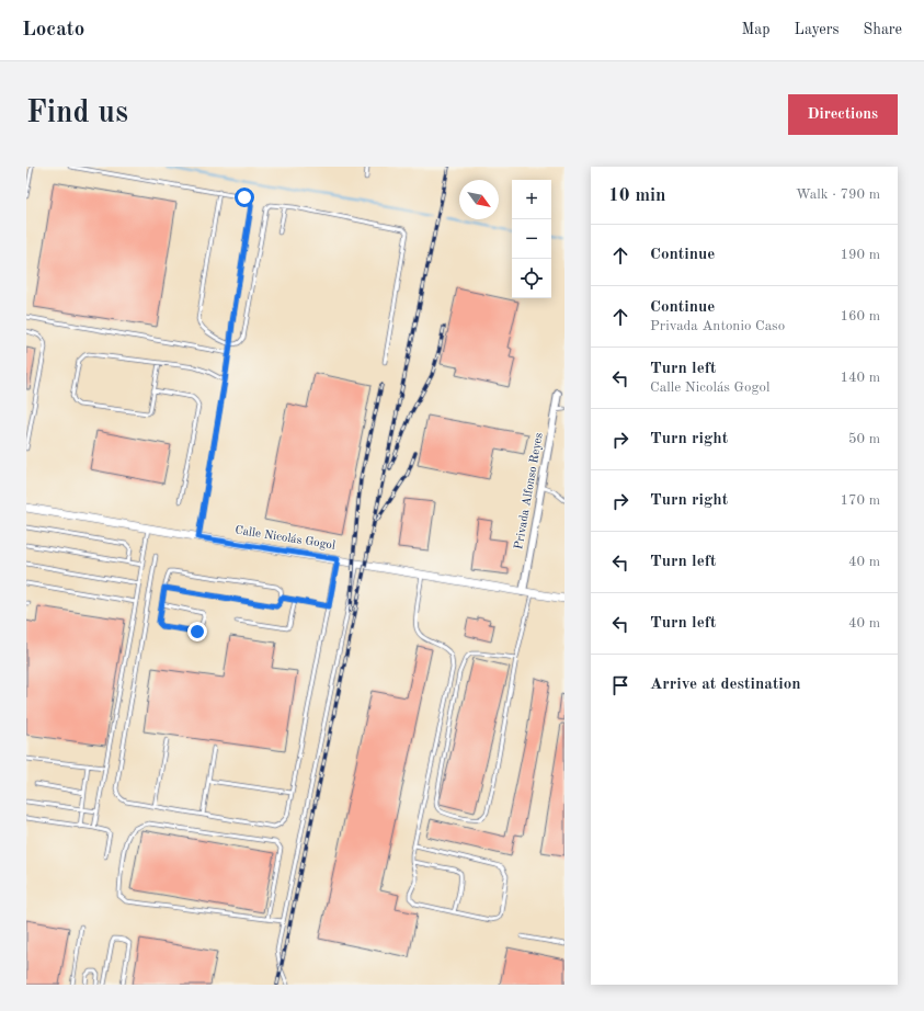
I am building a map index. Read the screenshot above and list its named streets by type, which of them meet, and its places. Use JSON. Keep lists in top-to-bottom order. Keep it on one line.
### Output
{"streets":{"street":["Privada Alfonso Reyes","Calle Nicolás Gogol"]},"crossings":[["Privada Alfonso Reyes","Calle Nicolás Gogol"]],"north":"bottom right","page":{"header":"Locato","nav":["Map","Layers","Share"],"buttons":"Directions","title":"Find us","heading":["10 min","Walk · 790 m"],"map_buttons":["+","−"],"list":[["Continue","190 m"],["Continue","Privada Antonio Caso","160 m"],["Turn left","Calle Nicolás Gogol","140 m"],["Turn right","50 m"],["Turn right","170 m"],["Turn left","40 m"],["Turn left","40 m"],"Arrive at destination"]}}
